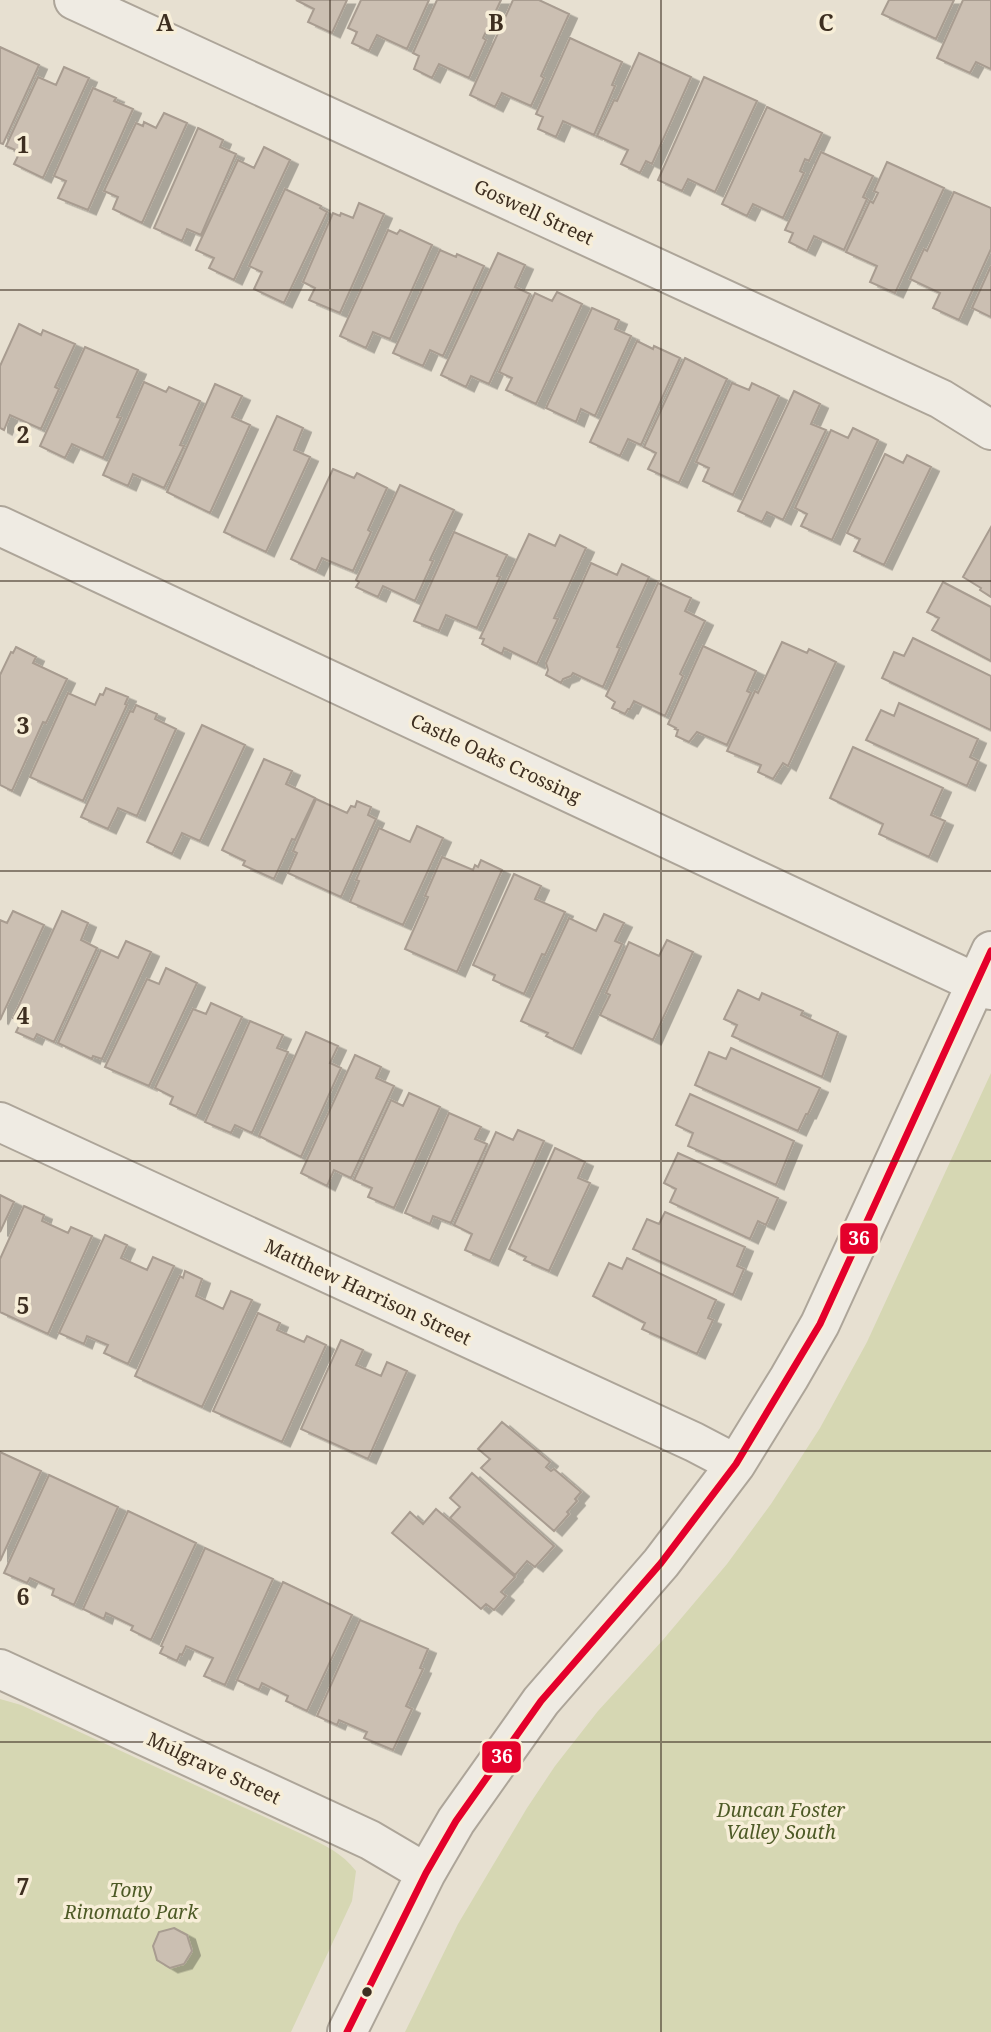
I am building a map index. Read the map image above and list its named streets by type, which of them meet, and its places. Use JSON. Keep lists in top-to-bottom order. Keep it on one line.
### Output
{"streets":{"street":["Goswell Street","Castle Oaks Crossing","Matthew Harrison Street","Mulgrave Street"]},"parks":["Duncan Foster Valley South","Tony Rinomato Park"],"lines":["transit line 36"],"grid":{"columns":["A","B","C"],"rows":["1","2","3","4","5","6","7"]}}
